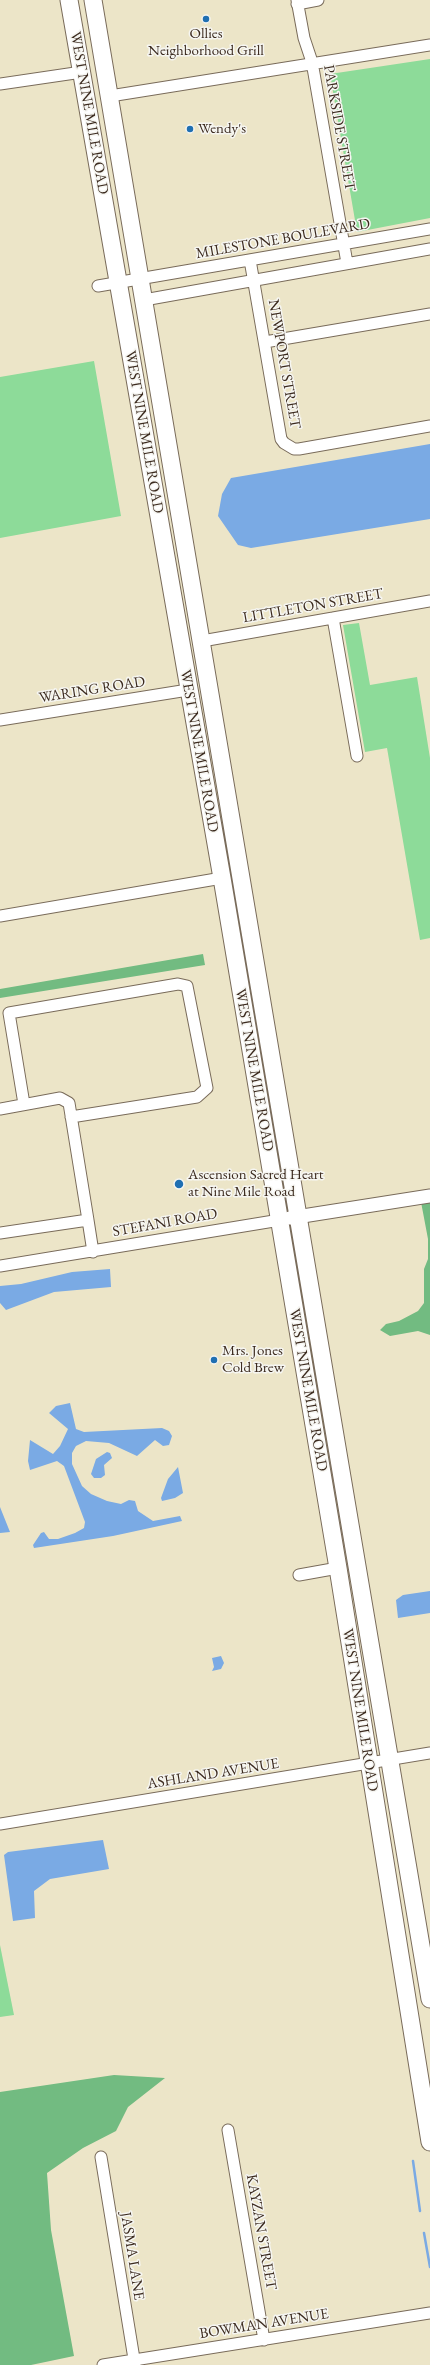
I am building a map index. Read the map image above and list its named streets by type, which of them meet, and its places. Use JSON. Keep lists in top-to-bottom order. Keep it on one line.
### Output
{"streets":{"main road":["WEST NINE MILE ROAD"],"street":["PARKSIDE STREET","MILESTONE BOULEVARD","NEWPORT STREET","LITTLETON STREET","WARING ROAD","STEFANI ROAD","ASHLAND AVENUE","KAYZAN STREET","JASMA LANE","BOWMAN AVENUE"]},"crossings":[["WEST NINE MILE ROAD","MILESTONE BOULEVARD"],["WEST NINE MILE ROAD","LITTLETON STREET"],["WEST NINE MILE ROAD","WARING ROAD"],["WEST NINE MILE ROAD","STEFANI ROAD"],["WEST NINE MILE ROAD","ASHLAND AVENUE"],["PARKSIDE STREET","MILESTONE BOULEVARD"],["MILESTONE BOULEVARD","NEWPORT STREET"],["KAYZAN STREET","BOWMAN AVENUE"],["JASMA LANE","BOWMAN AVENUE"]],"places":["Ollies Neighborhood Grill","Wendy's","Ascension Sacred Heart at Nine Mile Road","Mrs. Jones Cold Brew"]}
